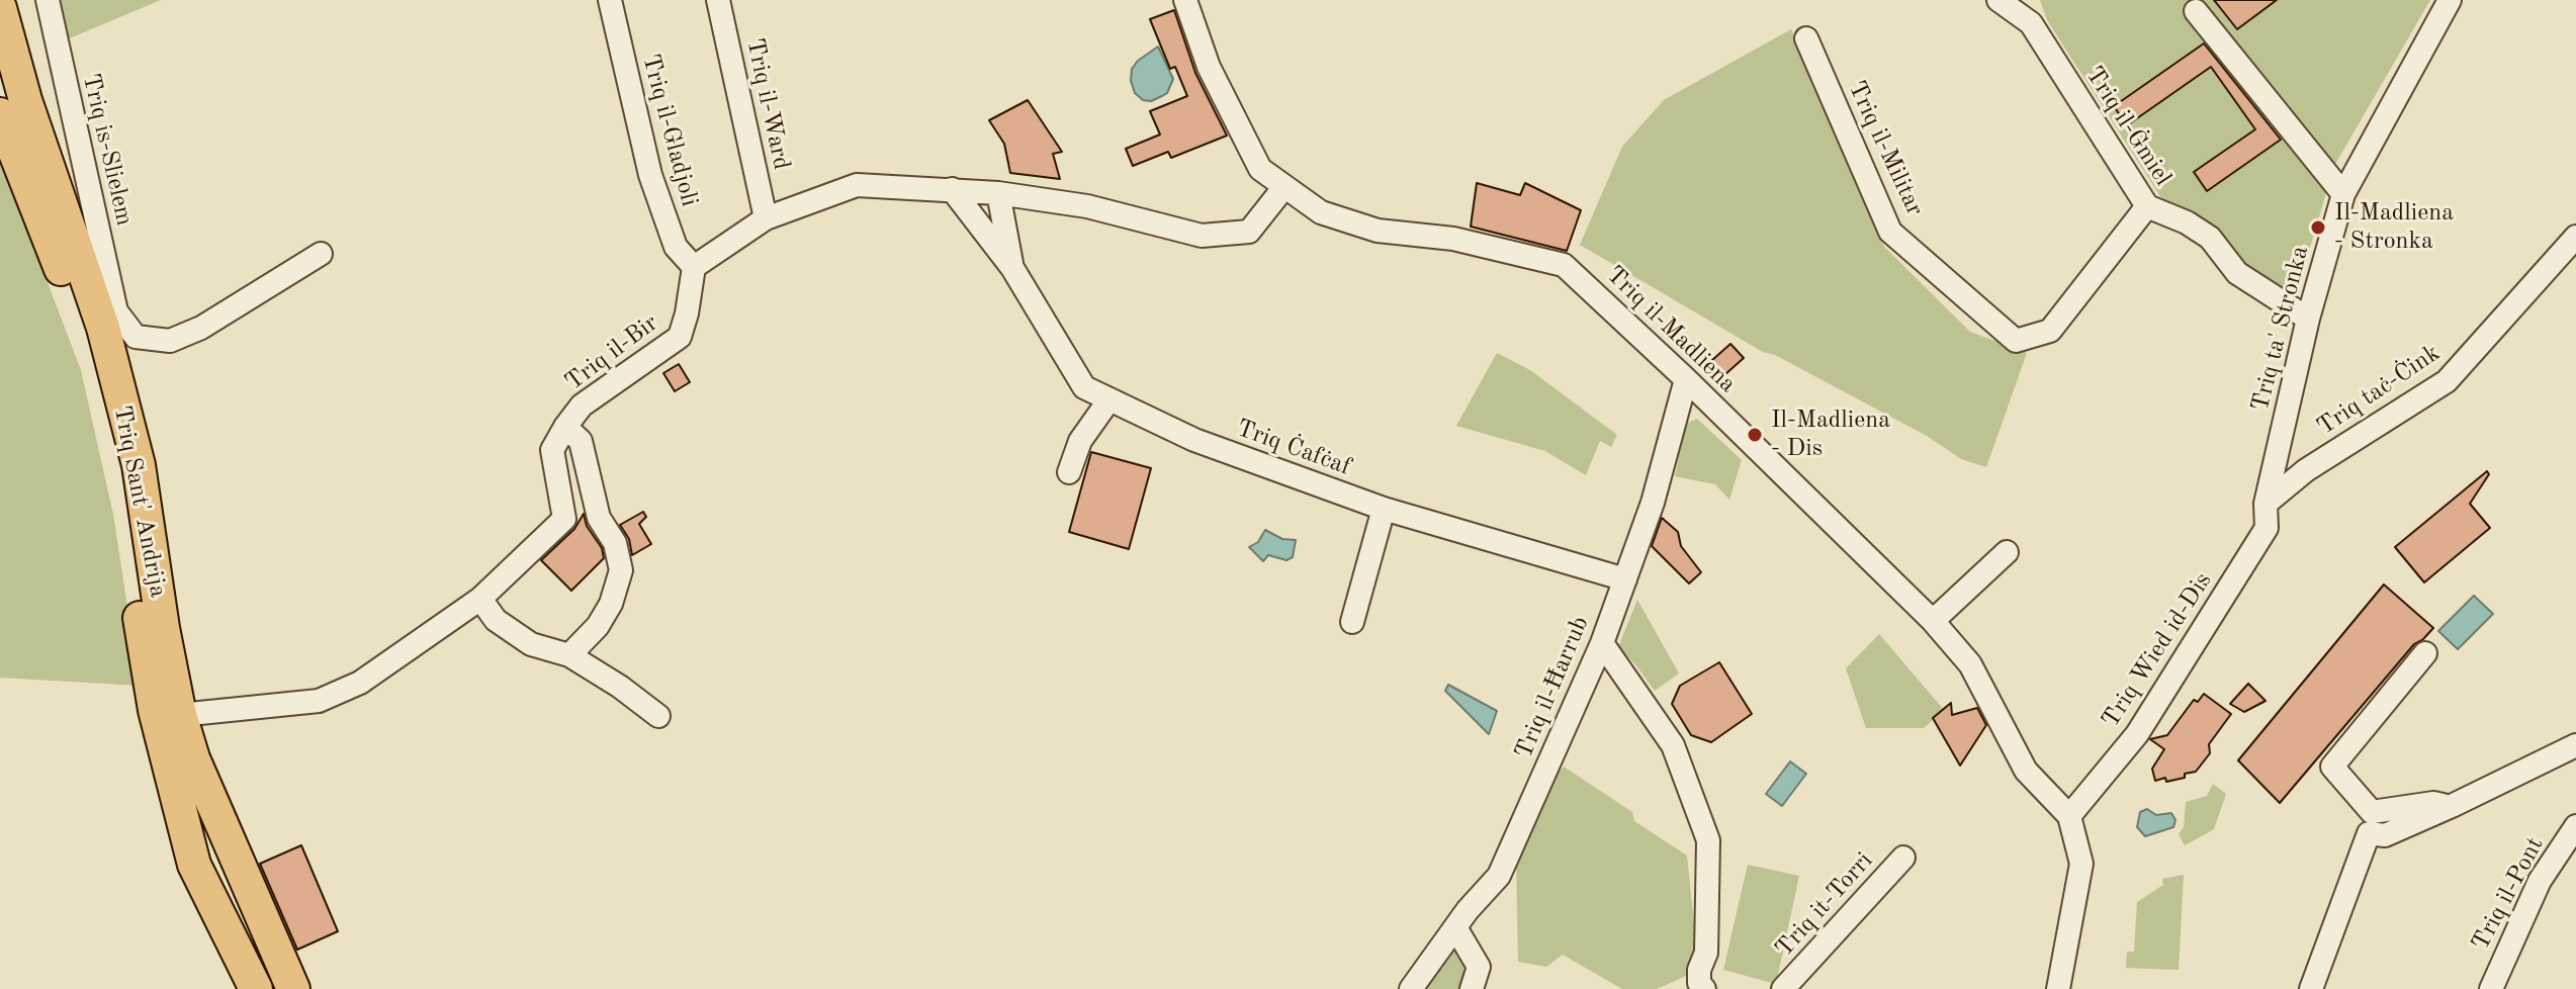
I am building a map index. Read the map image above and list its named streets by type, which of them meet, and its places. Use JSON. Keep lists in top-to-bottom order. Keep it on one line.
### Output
{"streets":{"highway":["Triq Sant' Andrija"],"street":["Triq il-Ward","Triq il-Ġmiel","Triq il-Gladjoli","Triq il-Militar","Triq is-Slielem","Triq ta' Stronka","Triq il-Madliena","Triq il-Bir","Triq taċ-Ċink","Triq Ċafċaf","Triq Wied id-Dis","Triq il-Ħarrub","Triq il-Pont","Triq it-Torri"]},"crossings":[["Triq il-Ġmiel","Triq il-Militar"],["Triq il-Ġmiel","Triq ta' Stronka"],["Triq il-Gladjoli","Triq il-Bir"],["Triq ta' Stronka","Triq taċ-Ċink"],["Triq ta' Stronka","Triq Wied id-Dis"],["Triq il-Madliena","Triq Wied id-Dis"],["Triq il-Madliena","Triq il-Ħarrub"],["Triq il-Bir","Triq Sant' Andrija"],["Triq taċ-Ċink","Triq Wied id-Dis"],["Triq Ċafċaf","Triq il-Ħarrub"]],"places":["Il-Madliena - Stronka","Il-Madliena - Dis"]}
